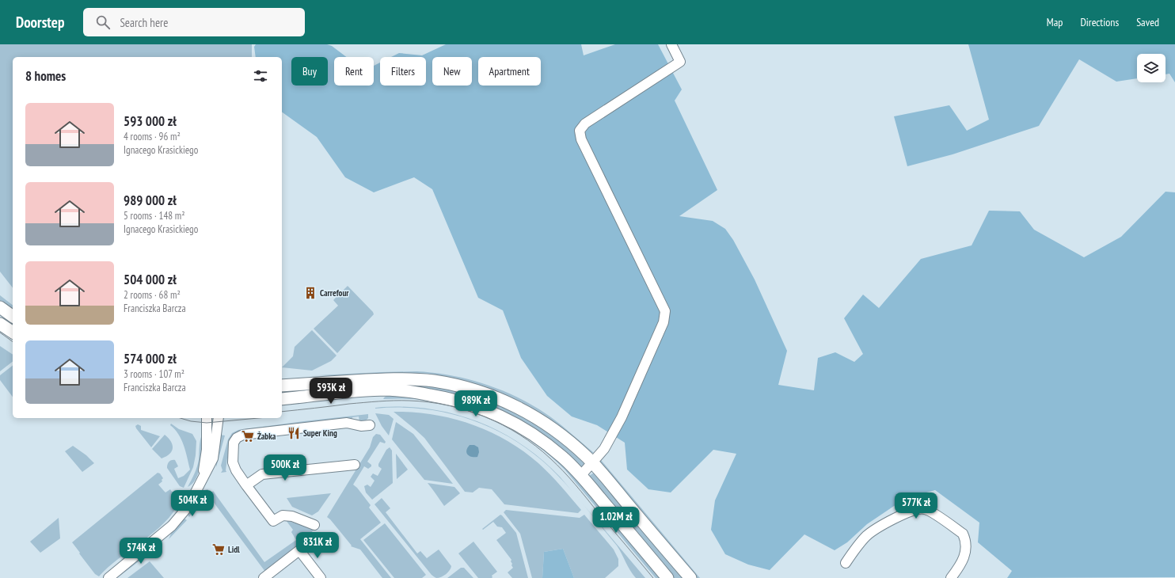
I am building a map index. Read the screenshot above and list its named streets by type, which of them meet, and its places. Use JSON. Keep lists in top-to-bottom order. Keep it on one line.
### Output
{"places":{"building":["Carrefour"],"restaurant":["Super King"],"supermarket":["Żabka","Lidl"]},"page":{"header":"Doorstep","search":"Search here","nav":["Map","Directions","Saved"],"chip":["Buy","Rent","Filters","New","Apartment"],"heading":"8 homes","list":[{"name":"593 000 zł","note":"4 rooms · 96 m² · Ignacego Krasickiego"},{"name":"989 000 zł","note":"5 rooms · 148 m² · Ignacego Krasickiego"},{"name":"504 000 zł","note":"2 rooms · 68 m² · Franciszka Barcza"},{"name":"574 000 zł","note":"3 rooms · 107 m² · Franciszka Barcza"}],"price":["593K zł","989K zł","500K zł","504K zł","577K zł","1.02M zł","831K zł","574K zł"]}}
